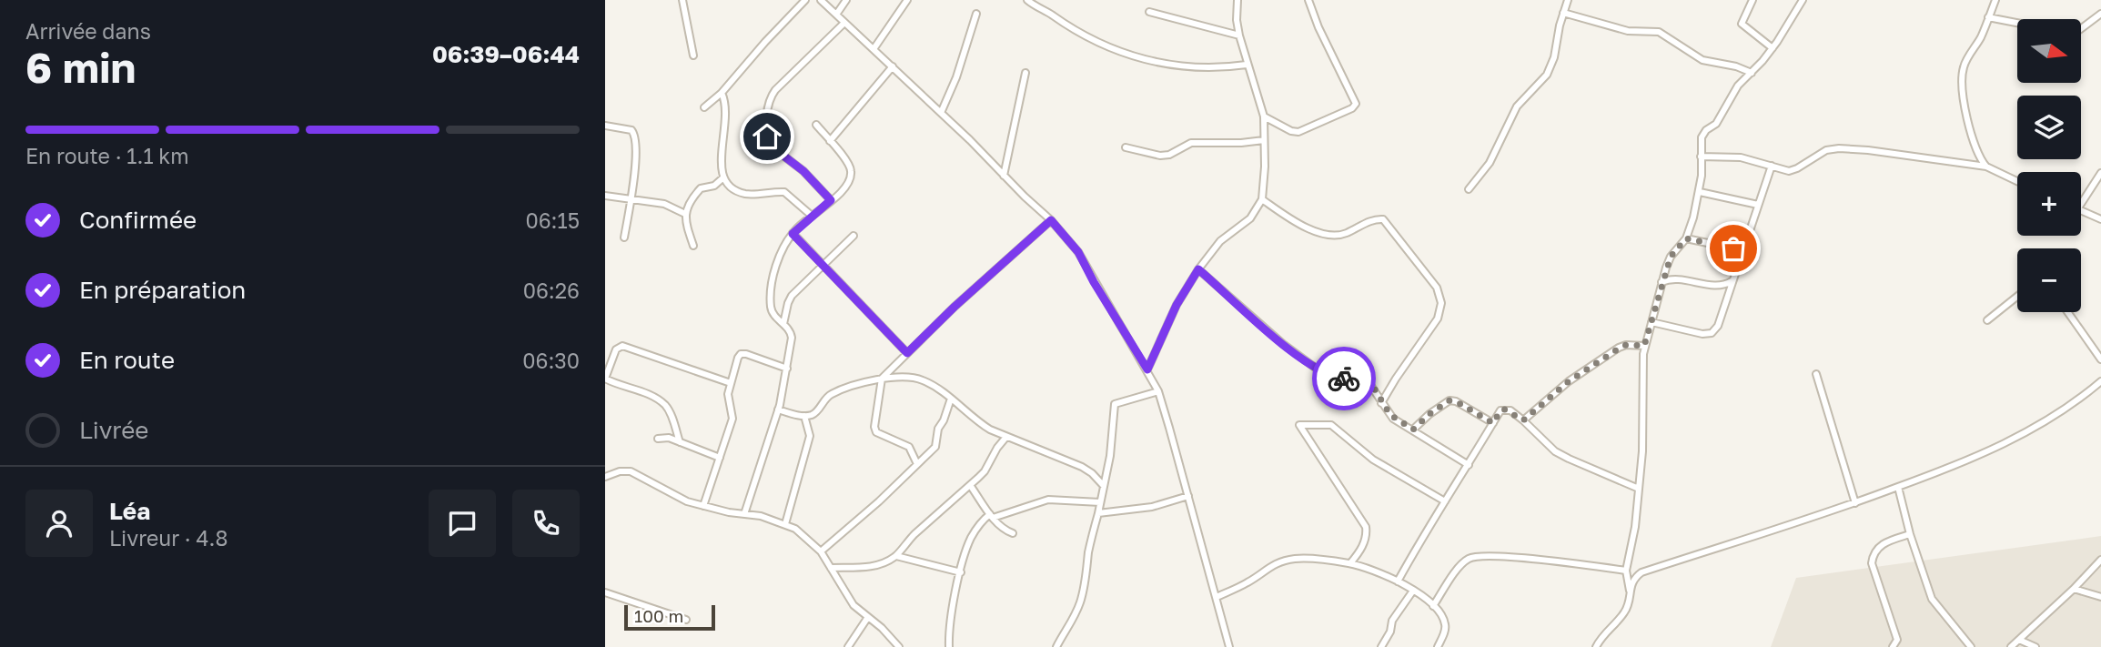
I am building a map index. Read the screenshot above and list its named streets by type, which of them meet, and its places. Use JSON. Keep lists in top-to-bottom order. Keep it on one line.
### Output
{"scale_bar":"100 m","north":"right","page":{"heading":["6 min","Arrivée dans","06:39–06:44"],"panel":["Léa","Livreur · 4.8"],"map_buttons":["+","−"],"bar":"En route · 1.1 km","list":[["Confirmée","06:15"],["En préparation","06:26"],["En route","06:30"],"Livrée"],"scale":"100 m"}}
